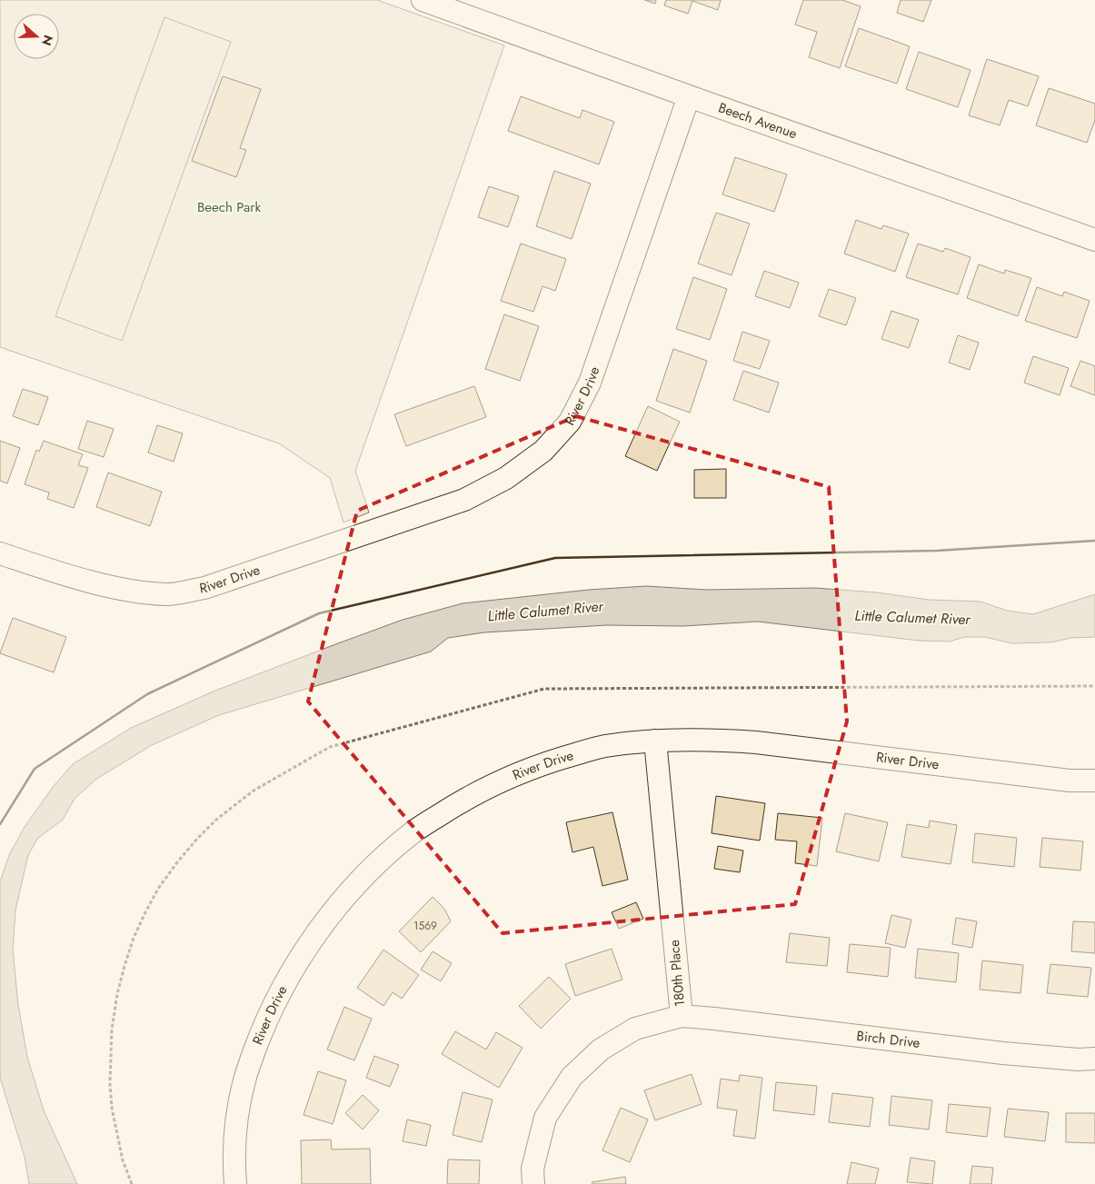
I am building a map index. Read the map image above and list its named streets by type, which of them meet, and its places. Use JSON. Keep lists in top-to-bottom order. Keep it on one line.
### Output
{"streets":{"street":["Beech Avenue","River Drive","180th Place","Birch Drive"]},"crossings":[["Beech Avenue","River Drive"],["River Drive","180th Place"],["180th Place","Birch Drive"]],"water":["Little Calumet River"],"parks":["Beech Park"],"house_numbers":["1569"],"north":"right"}
